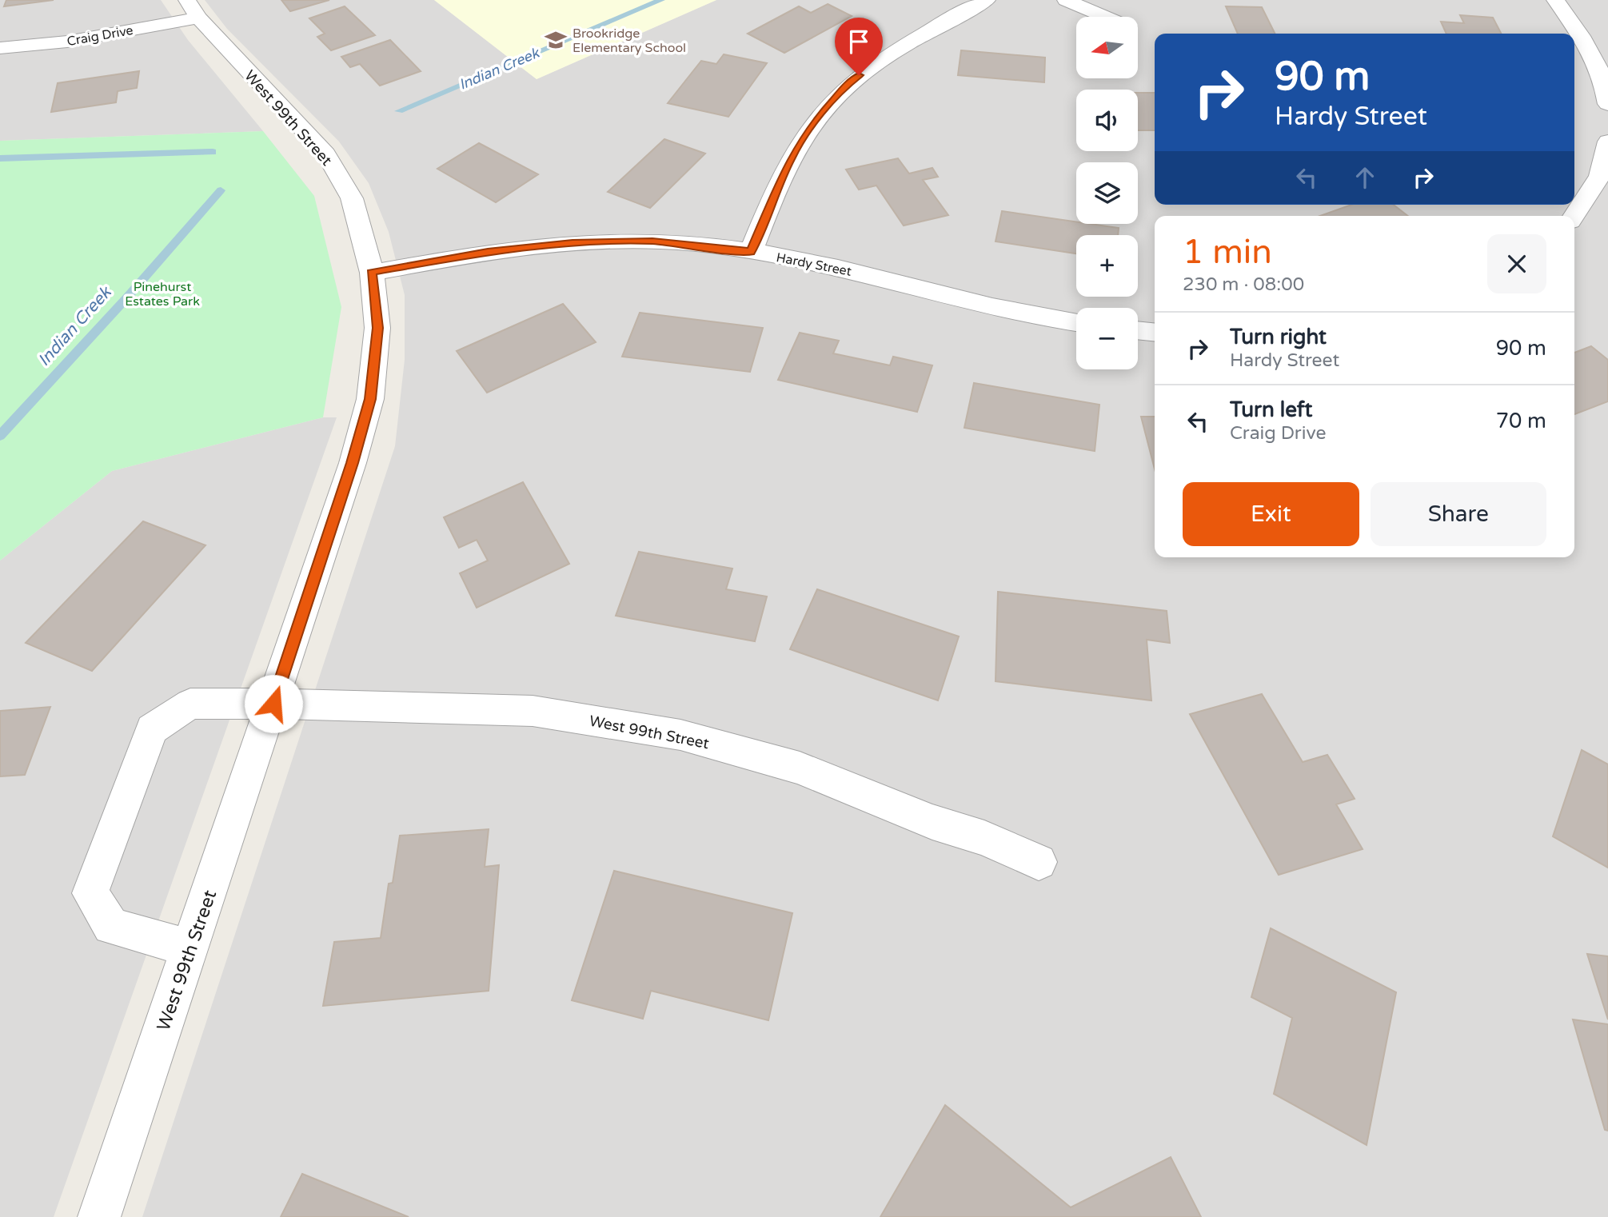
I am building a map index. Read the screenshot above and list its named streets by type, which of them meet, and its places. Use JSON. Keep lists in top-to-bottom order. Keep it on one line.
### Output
{"streets":{"street":["Craig Drive","West 99th Street","Hardy Street"]},"crossings":[["Craig Drive","West 99th Street"],["West 99th Street","Hardy Street"]],"water":["Indian Creek"],"parks":["Pinehurst Estates Park"],"places":{"school or university":["Brookridge Elementary School"]},"north":"left","page":{"map_buttons":["+","−"],"turn":["90 m","Hardy Street"],"heading":["1 min","230 m · 08:00"],"list":[{"name":"Turn right","note":"Hardy Street","value":"90 m"},{"name":"Turn left","note":"Craig Drive","value":"70 m"}],"buttons":["Exit","Share"]}}
